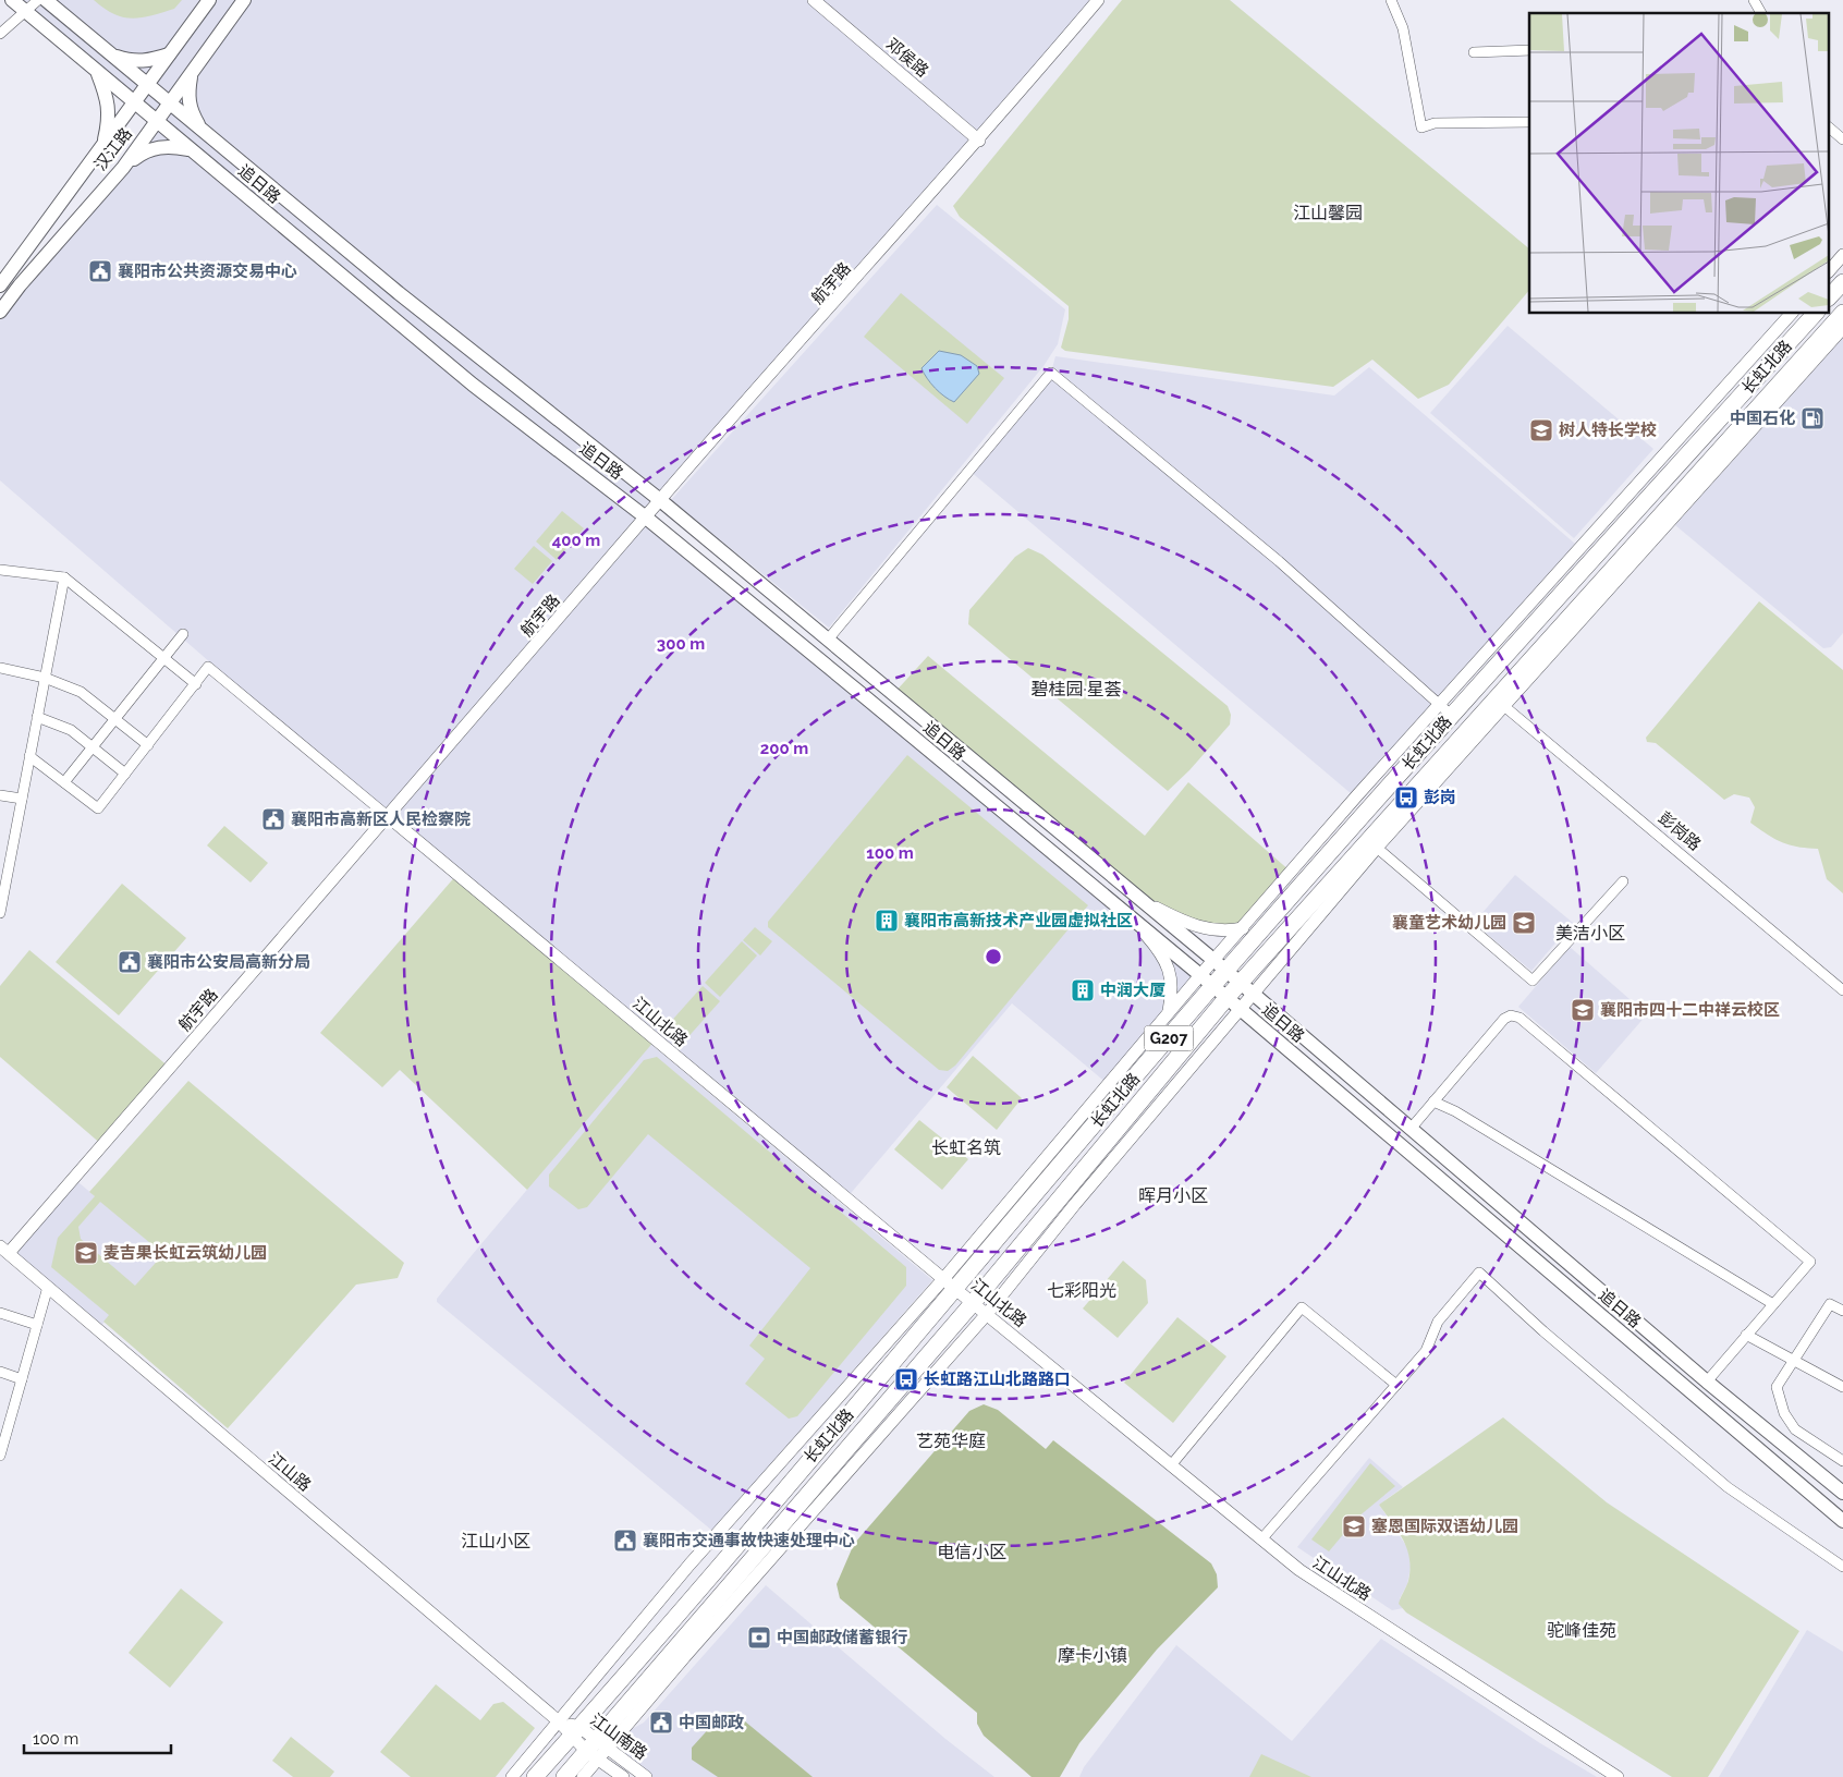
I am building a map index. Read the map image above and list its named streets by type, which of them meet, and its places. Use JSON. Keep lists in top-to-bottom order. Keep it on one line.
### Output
{"streets":{"highway":["长虹北路","G207"],"main road":["汉江路","追日路"],"street":["邓侯路","航宇路","彭岗路","江山北路","江山路","江山南路"]},"crossings":[["邓侯路","航宇路"],["汉江路","追日路"],["追日路","航宇路"],["追日路","长虹北路"],["航宇路","江山北路"],["航宇路","江山路"],["长虹北路","彭岗路"],["长虹北路","江山北路"],["长虹北路","江山南路"],["江山路","江山南路"]],"districts":["江山馨园","碧桂园·星荟","美洁小区","长虹名筑","晖月小区","七彩阳光","艺苑华庭","江山小区","电信小区","驼峰佳苑","摩卡小镇"],"places":{"public building":["襄阳市公共资源交易中心","襄阳市高新区人民检察院","襄阳市公安局高新分局","襄阳市交通事故快速处理中心","中国邮政"],"fuel station":["中国石化"],"school or university":["树人特长学校","襄童艺术幼儿园","襄阳市四十二中祥云校区","麦吉果长虹云筑幼儿园","塞恩国际双语幼儿园"],"bus stop":["彭岗","长虹路江山北路路口"],"building":["襄阳市高新技术产业园虚拟社区","中润大厦"],"bank":["中国邮政储蓄银行"]},"scale_bar":"100 m","rings":["400 m","300 m","200 m","100 m"]}
